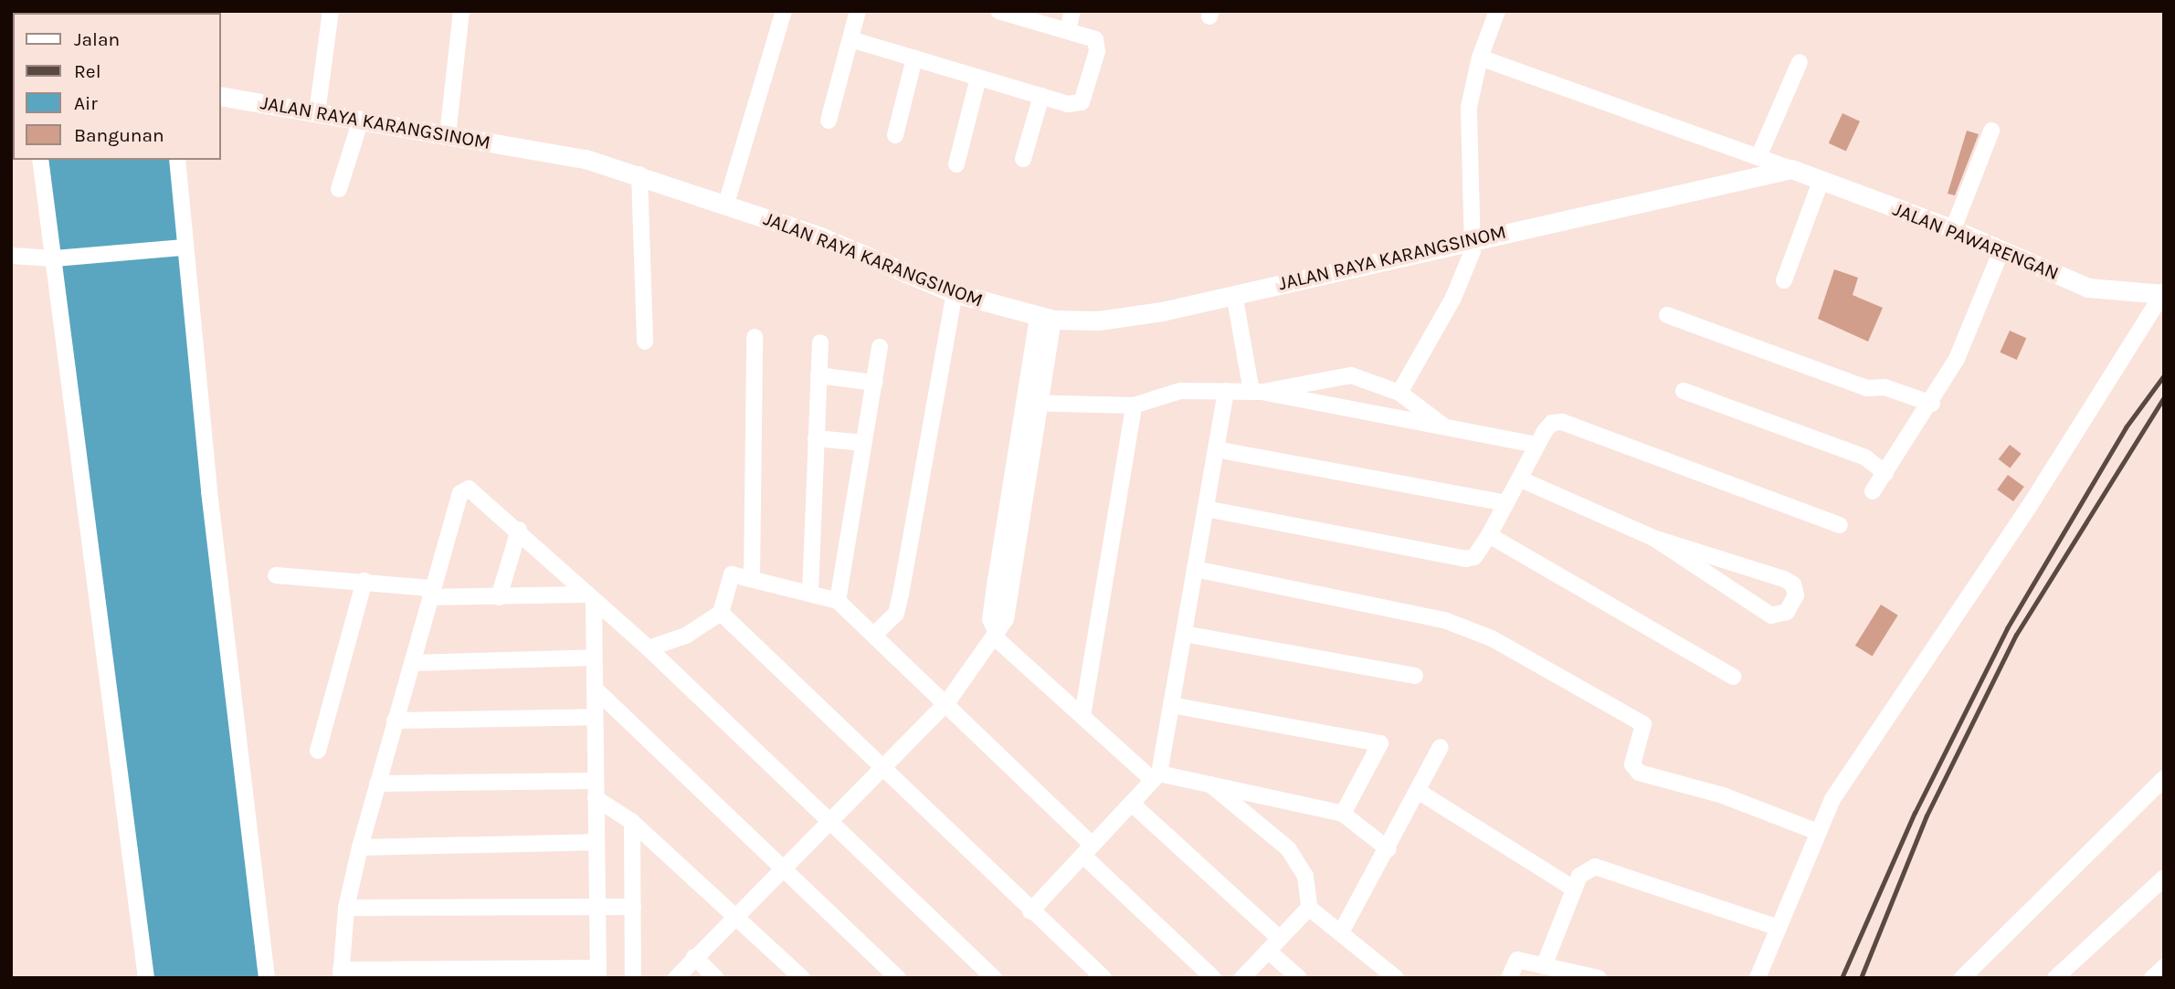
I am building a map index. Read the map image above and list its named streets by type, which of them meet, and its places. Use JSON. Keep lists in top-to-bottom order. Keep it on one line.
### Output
{"streets":{"street":["JALAN RAYA KARANGSINOM","JALAN PAWARENGAN"]},"crossings":[["JALAN RAYA KARANGSINOM","JALAN PAWARENGAN"]],"legend":["Jalan","Rel","Air","Bangunan"]}
